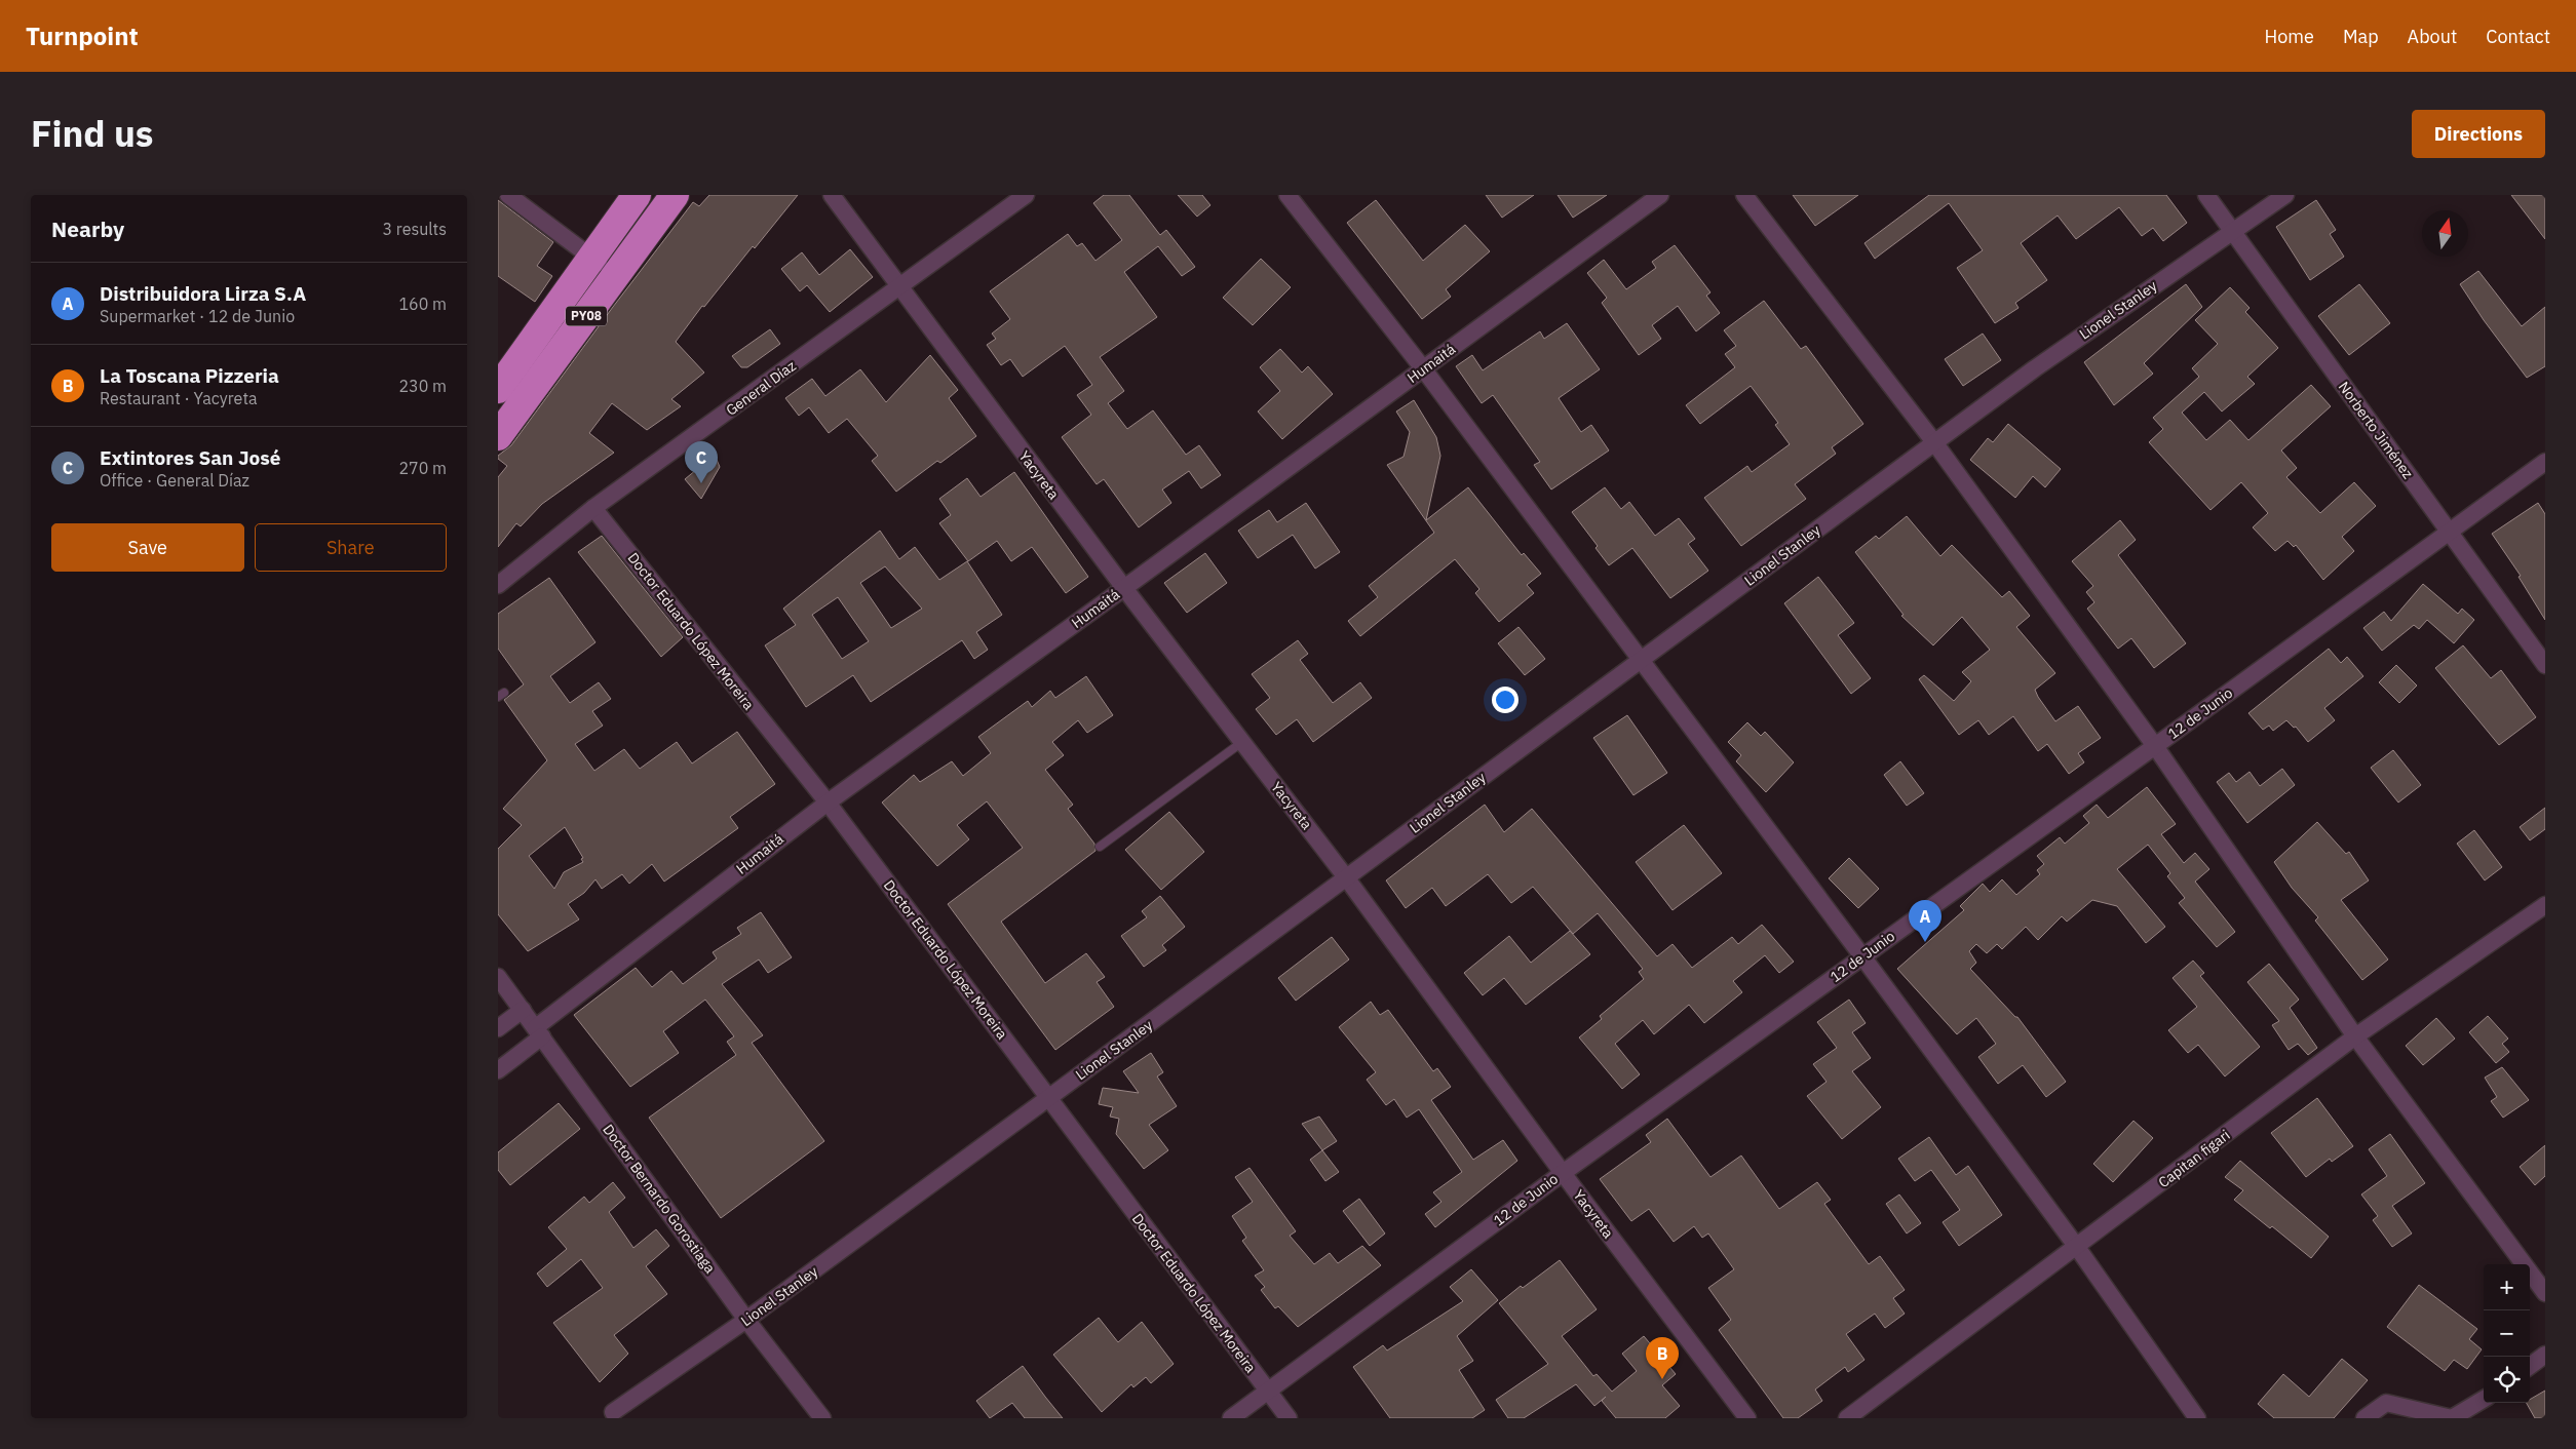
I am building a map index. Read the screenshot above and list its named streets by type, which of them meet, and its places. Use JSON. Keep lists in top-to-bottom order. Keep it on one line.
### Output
{"streets":{"highway":["PY08"],"street":["Lionel Stanley","Humaitá","General Díaz","Norberto Jiménez","Yacyreta","Doctor Eduardo López Moreira","12 de Junio","Capitan figari","Doctor Bernardo Gorostiaga"]},"crossings":[["Lionel Stanley","Norberto Jiménez"],["Lionel Stanley","Yacyreta"],["Lionel Stanley","Doctor Eduardo López Moreira"],["Lionel Stanley","Doctor Bernardo Gorostiaga"],["Humaitá","Yacyreta"],["Humaitá","Doctor Eduardo López Moreira"],["Humaitá","Doctor Bernardo Gorostiaga"],["General Díaz","Yacyreta"],["General Díaz","Doctor Eduardo López Moreira"],["Norberto Jiménez","12 de Junio"],["Yacyreta","12 de Junio"],["Doctor Eduardo López Moreira","12 de Junio"]],"north":"top","page":{"header":"Turnpoint","nav":["Home","Map","About","Contact"],"title":"Find us","buttons":["Directions",["Save","Share"]],"heading":["Nearby","3 results"],"list":[{"mark":"A","name":"Distribuidora Lirza S.A","note":"Supermarket · 12 de Junio","value":"160 m"},{"mark":"B","name":"La Toscana Pizzeria","note":"Restaurant · Yacyreta","value":"230 m"},{"mark":"C","name":"Extintores San José","note":"Office · General Díaz","value":"270 m"}],"pins":["C","A","B"],"map_buttons":["+","−"]}}
